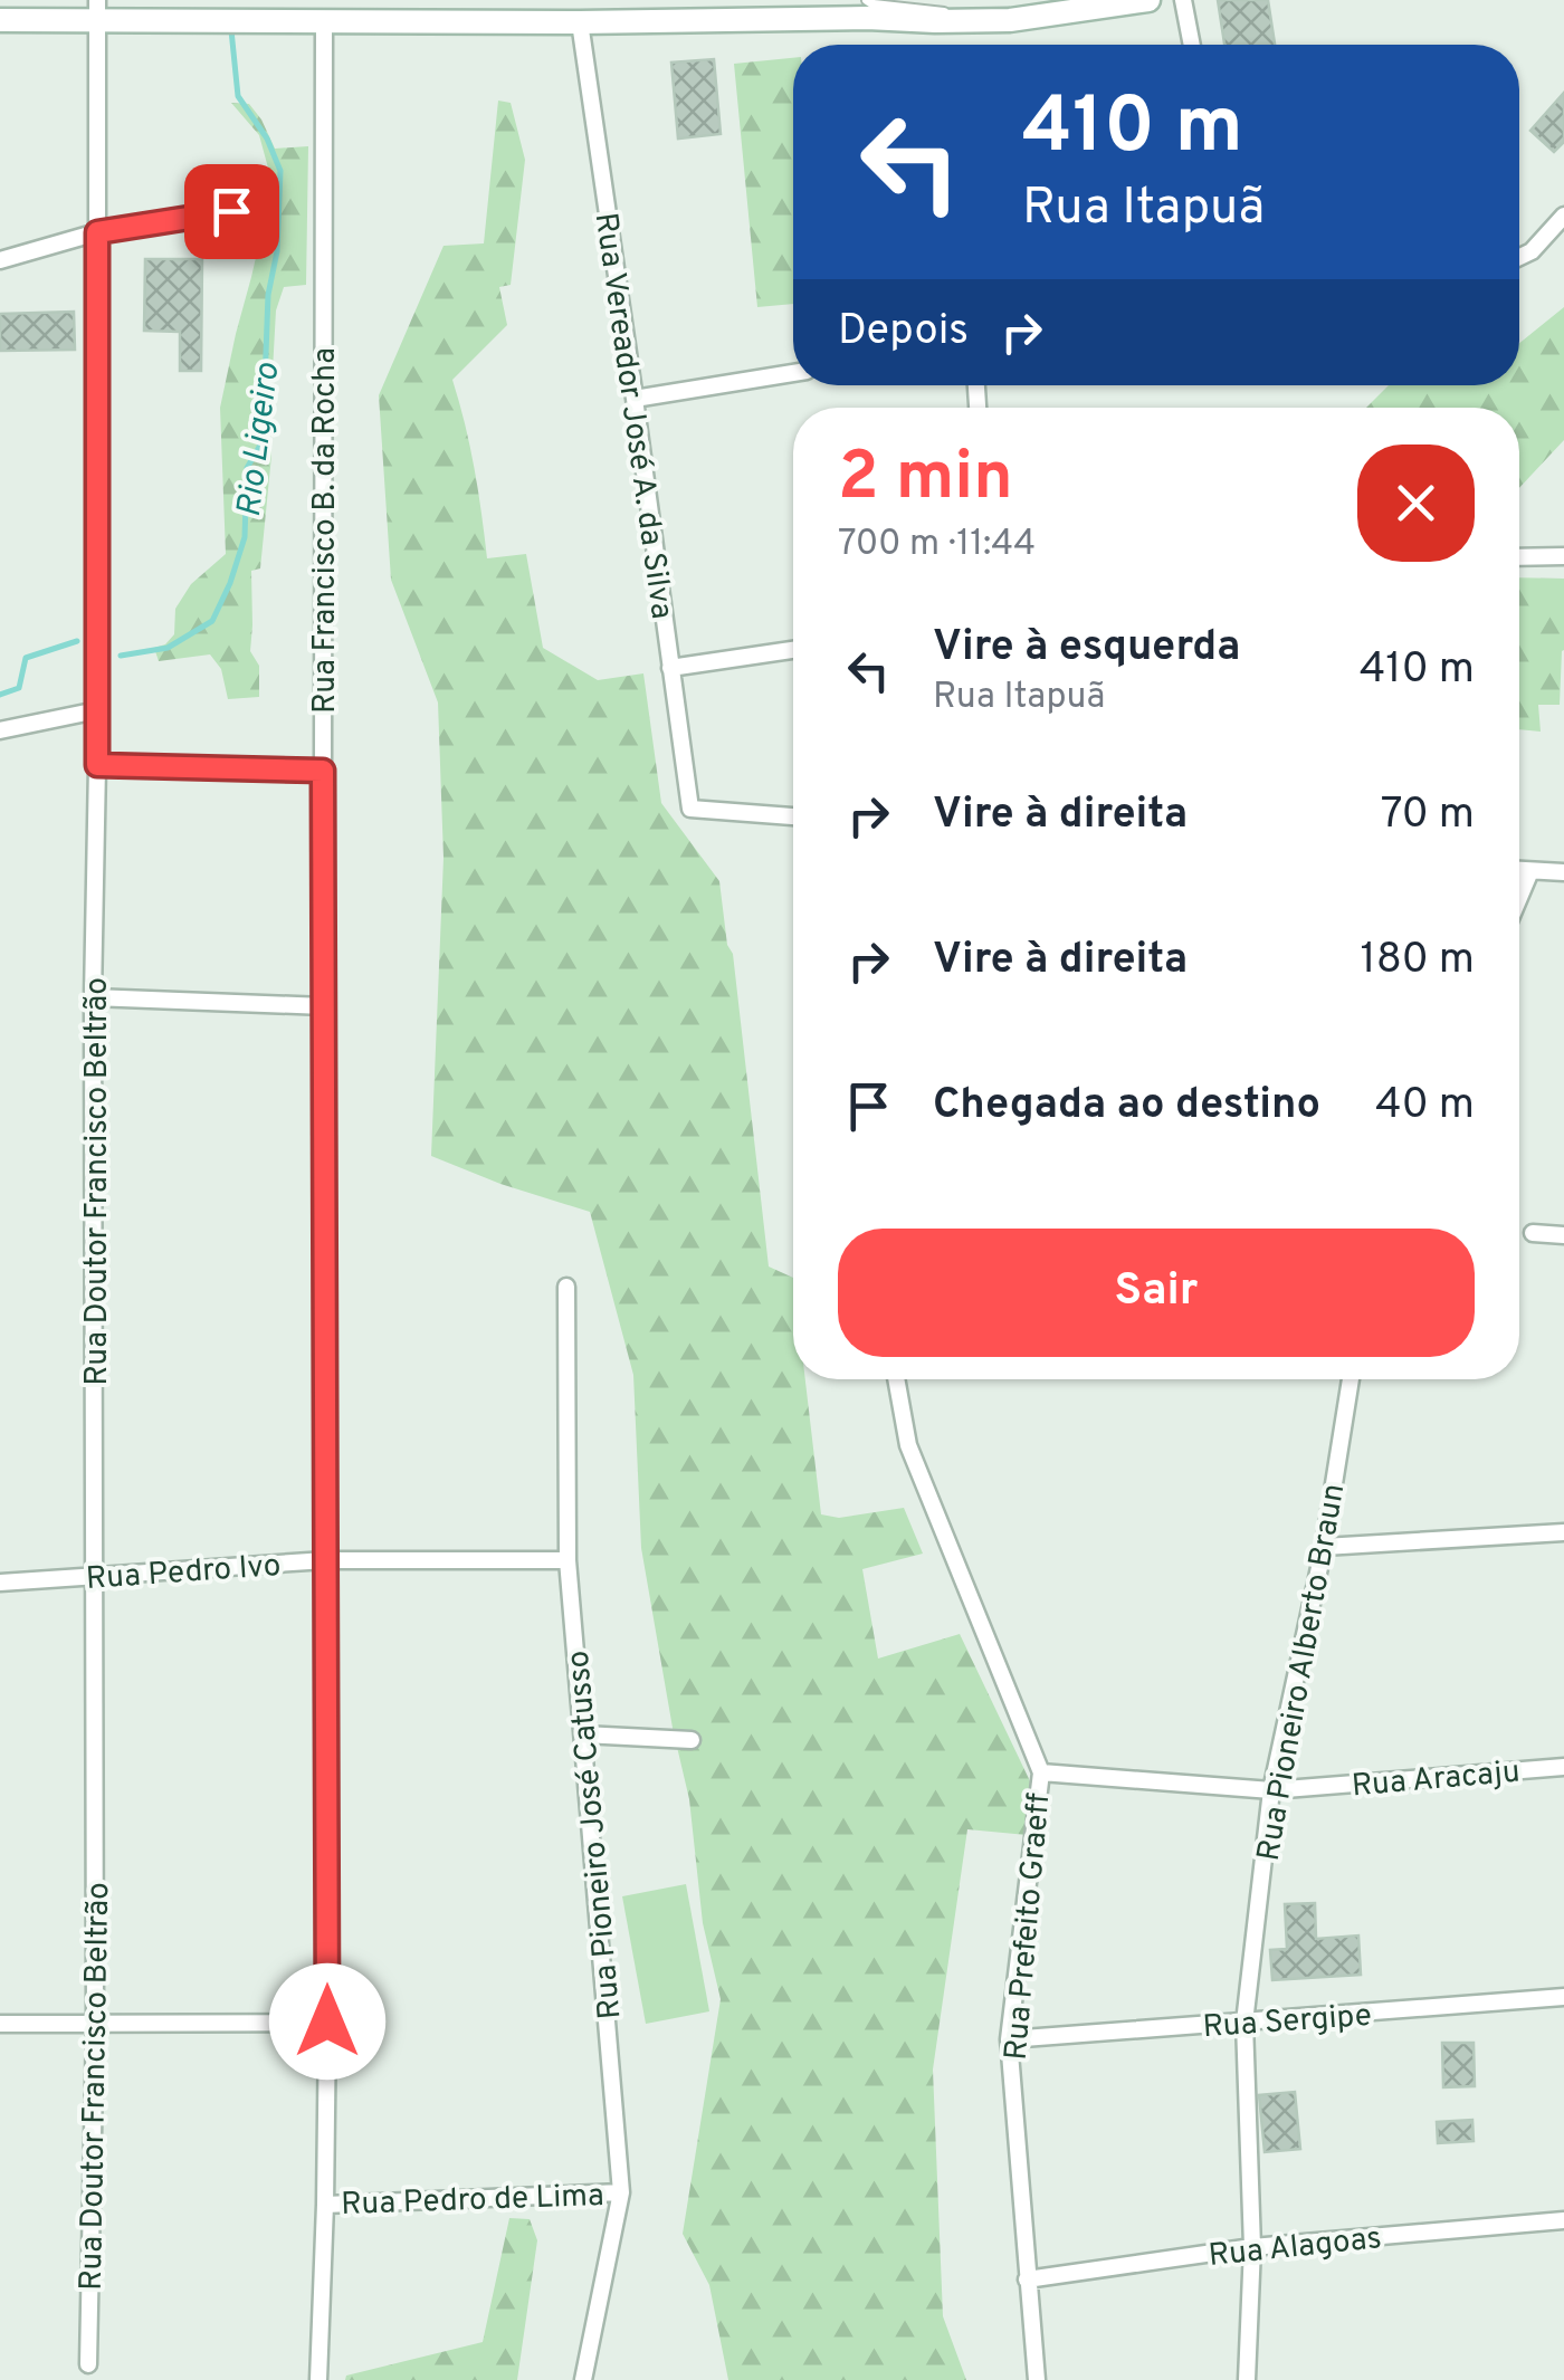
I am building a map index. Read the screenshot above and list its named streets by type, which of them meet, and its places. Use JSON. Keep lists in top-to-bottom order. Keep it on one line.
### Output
{"streets":{"street":["Rua Vereador José A. da Silva","Rua Francisco B. da Rocha","Rua Doutor Francisco Beltrão","Rua Pedro Ivo","Rua Pioneiro Alberto Braun","Rua Aracaju","Rua Pioneiro José Catusso","Rua Prefeito Graeff","Rua Sergipe","Rua Pedro de Lima","Rua Alagoas"]},"crossings":[["Rua Francisco B. da Rocha","Rua Pedro Ivo"],["Rua Francisco B. da Rocha","Rua Pedro de Lima"],["Rua Doutor Francisco Beltrão","Rua Pedro Ivo"],["Rua Pedro Ivo","Rua Pioneiro José Catusso"],["Rua Pioneiro Alberto Braun","Rua Aracaju"],["Rua Pioneiro Alberto Braun","Rua Sergipe"],["Rua Pioneiro Alberto Braun","Rua Alagoas"],["Rua Aracaju","Rua Prefeito Graeff"],["Rua Pioneiro José Catusso","Rua Pedro de Lima"],["Rua Prefeito Graeff","Rua Sergipe"],["Rua Prefeito Graeff","Rua Alagoas"]],"water":["Rio Ligeiro"],"page":{"turn":["410 m","Rua Itapuã"],"then":"Depois","heading":["2 min","700 m · 11:44"],"list":[{"name":"Vire à esquerda","note":"Rua Itapuã","value":"410 m"},{"name":"Vire à direita","value":"70 m"},{"name":"Vire à direita","value":"180 m"},{"name":"Chegada ao destino","value":"40 m"}],"buttons":"Sair"}}
